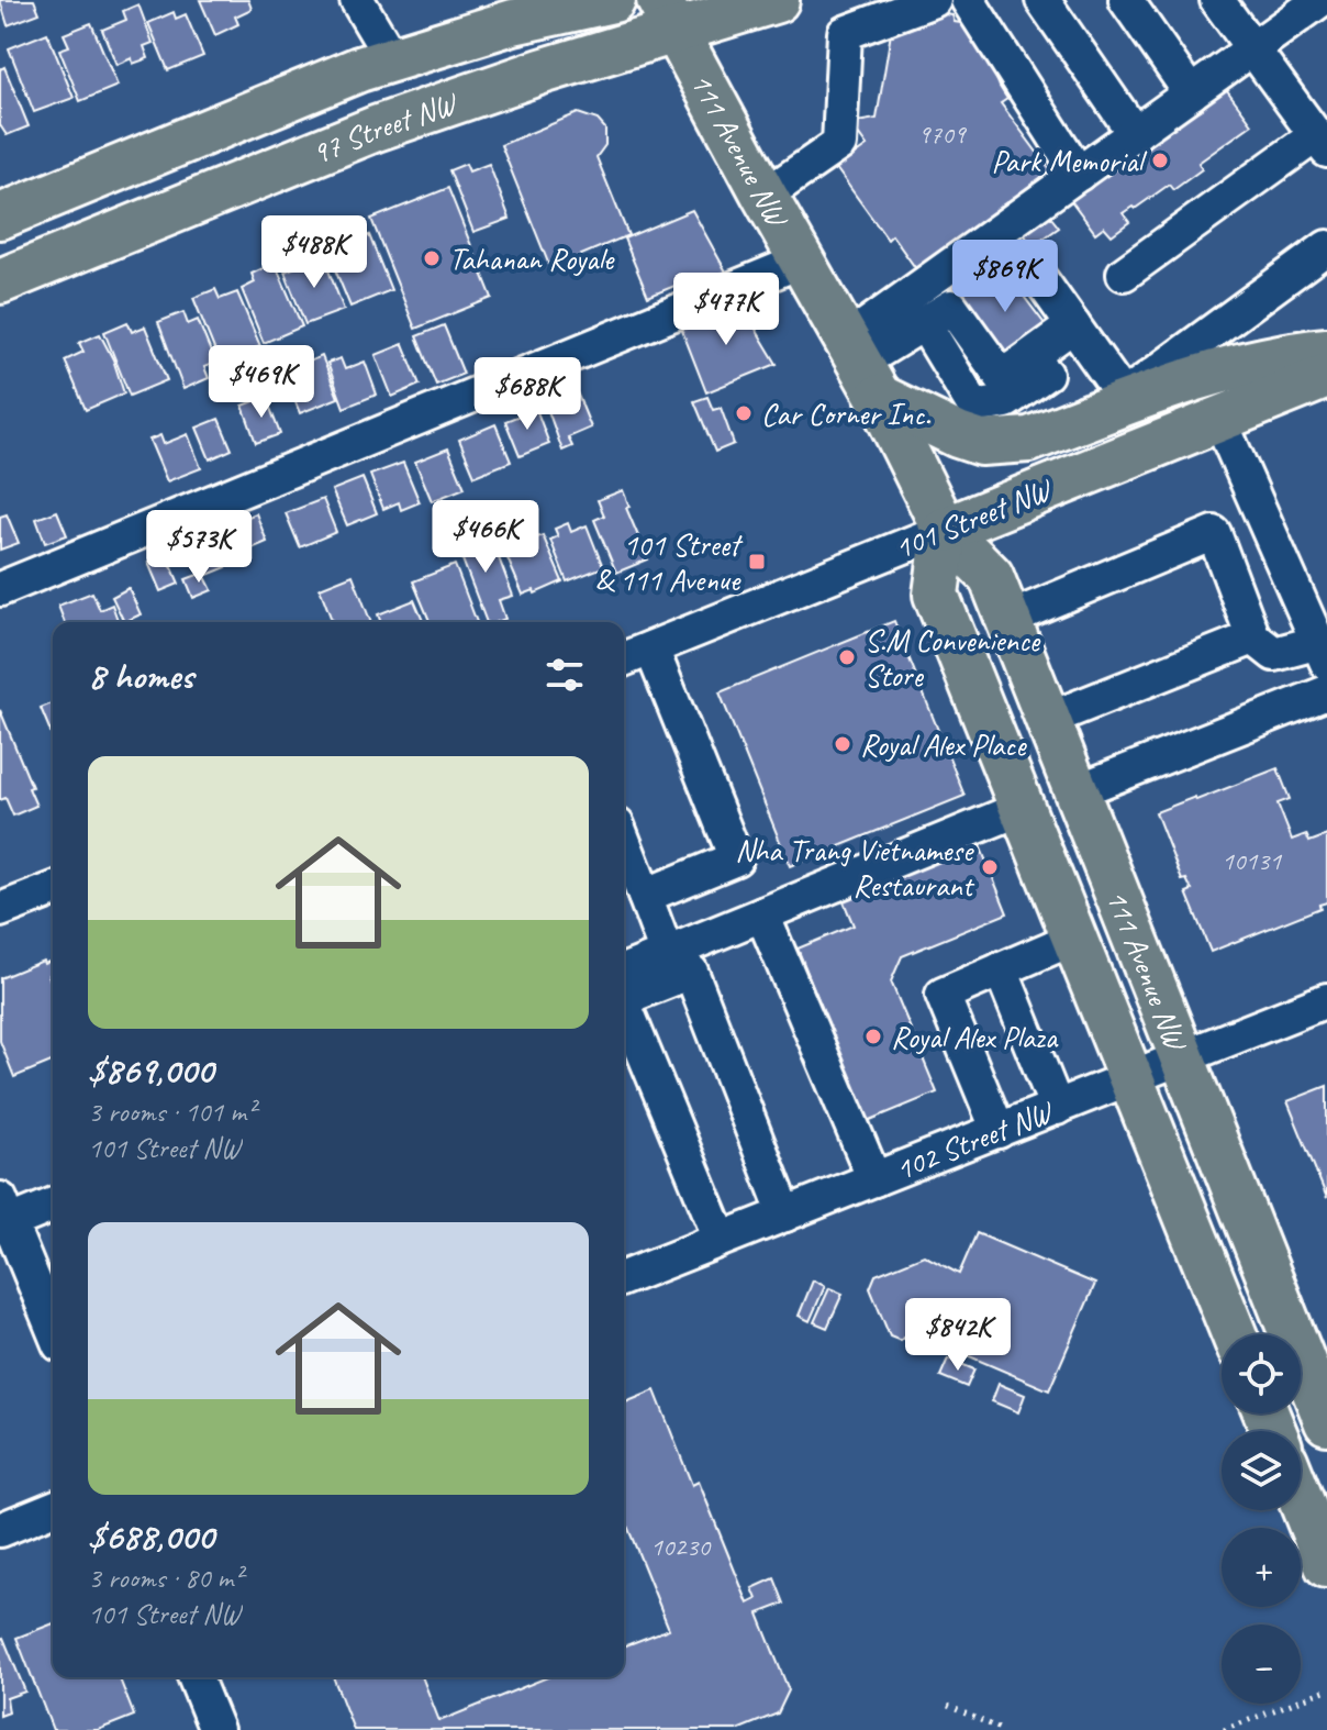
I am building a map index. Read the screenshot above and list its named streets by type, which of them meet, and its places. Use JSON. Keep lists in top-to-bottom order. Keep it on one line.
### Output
{"streets":{"main road":["97 Street NW","111 Avenue NW","101 Street NW"],"street":["102 Street NW"]},"crossings":[["97 Street NW","111 Avenue NW"],["111 Avenue NW","101 Street NW"],["111 Avenue NW","102 Street NW"]],"places":{"other":["Park Memorial","Tahanan Royale","Car Corner Inc.","S.M Convenience Store","Royal Alex Place","Nha Trang Vietnamese Restaurant","Royal Alex Plaza"],"transit":["101 Street & 111 Avenue"]},"house_numbers":["9709","10131","10230"],"page":{"price":["$488K","$869K","$477K","$469K","$688K","$466K","$573K","$842K"],"heading":"8 homes","list":[{"name":"$869,000","note":"3 rooms · 101 m² · 101 Street NW"},{"name":"$688,000","note":"3 rooms · 80 m² · 101 Street NW"}],"map_buttons":["+","−"]}}
